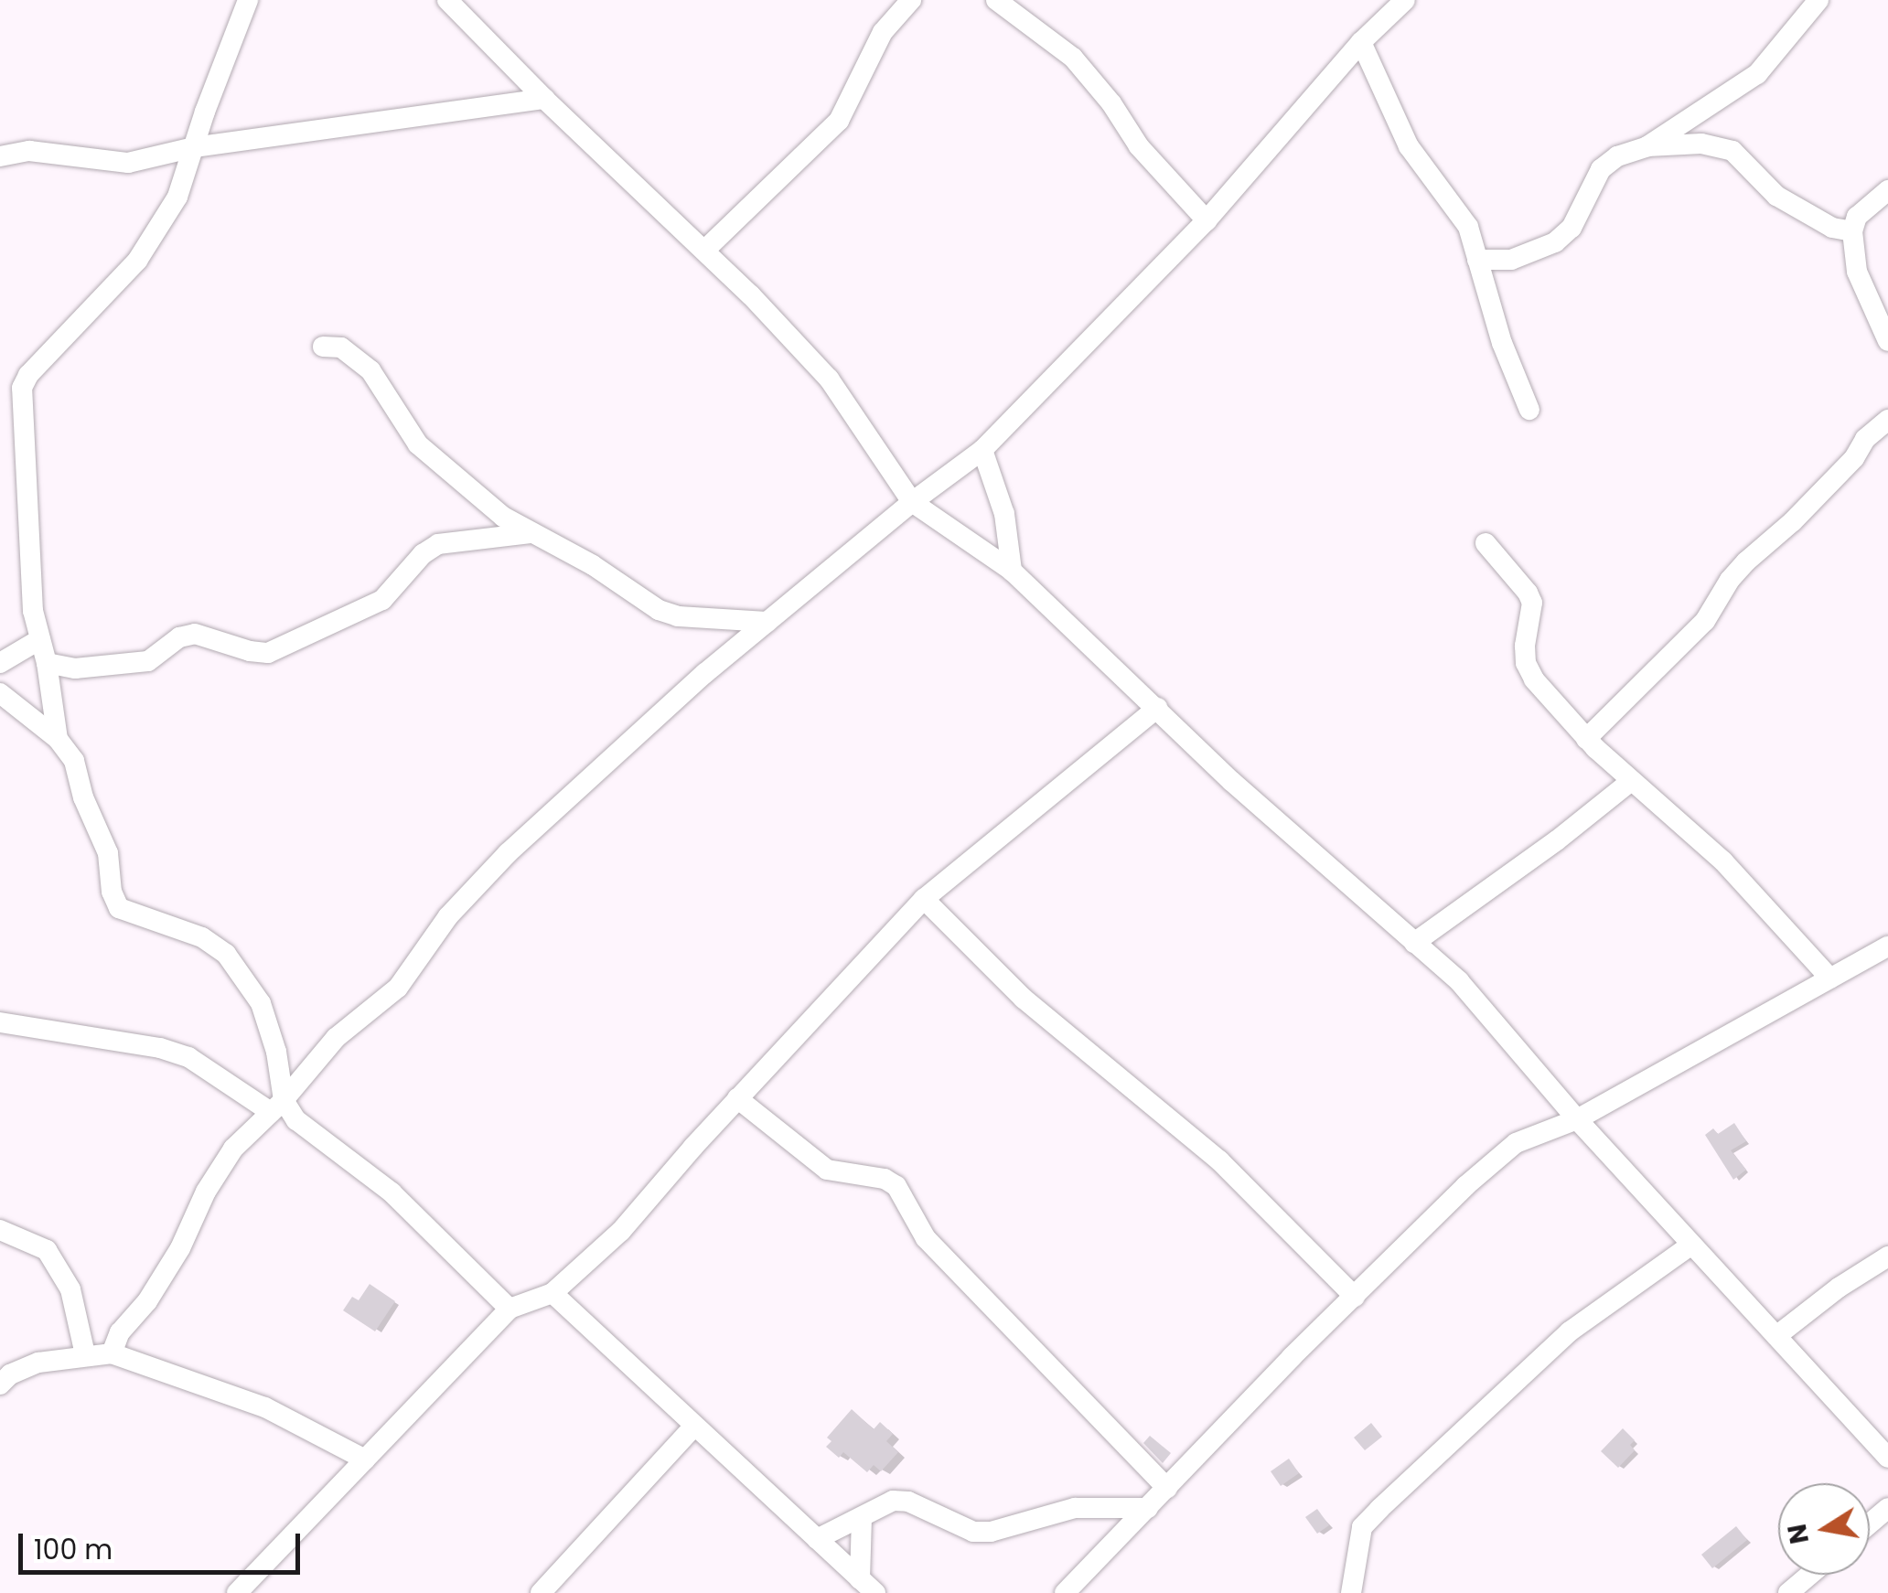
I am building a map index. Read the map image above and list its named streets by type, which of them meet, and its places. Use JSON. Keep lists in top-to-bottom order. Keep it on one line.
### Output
{"scale_bar":"100 m","north":"left"}
